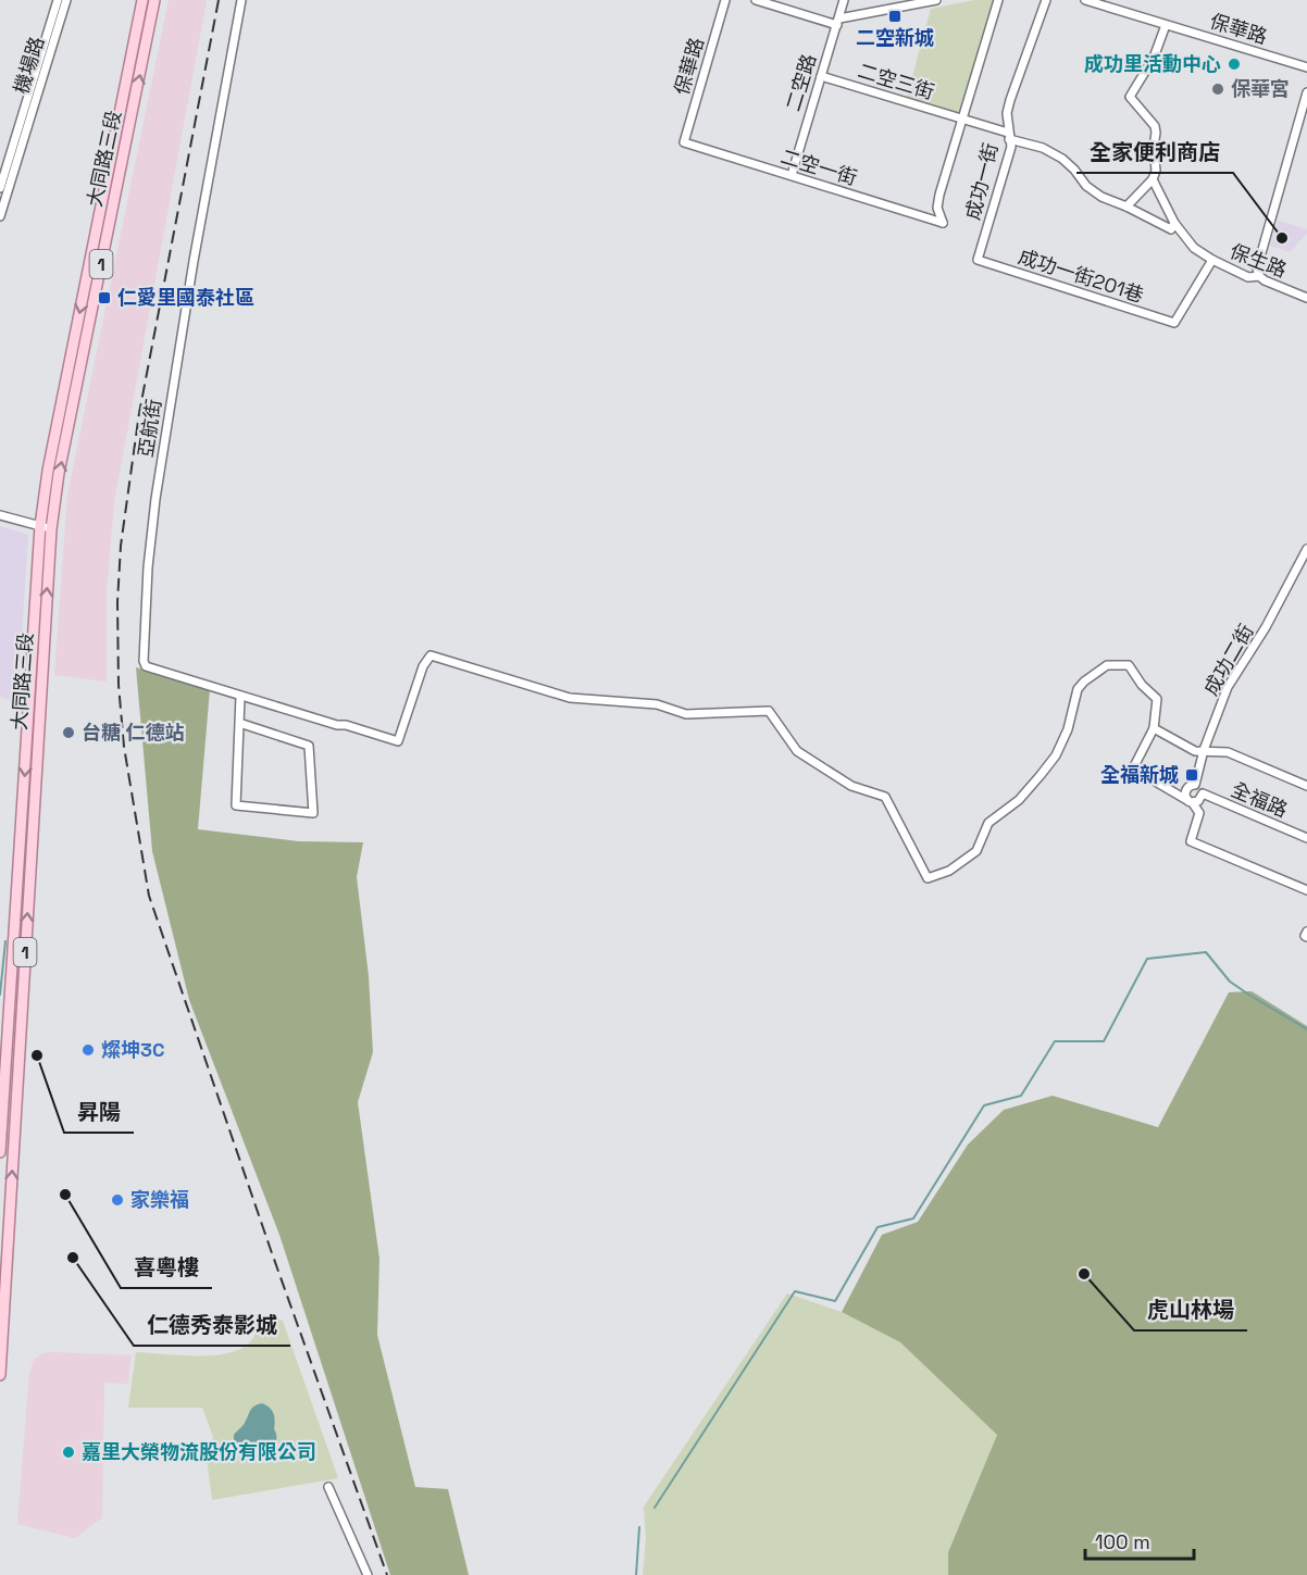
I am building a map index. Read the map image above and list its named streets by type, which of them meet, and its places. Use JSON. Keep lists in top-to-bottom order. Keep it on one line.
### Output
{"streets":{"main road":["大同路三段","1"],"street":["保華路","機場路","二空三街","二空路","二空一街","成功一街","保生路","成功一街201巷","亞航街","成功二街","全福路"]},"crossings":[["保華路","二空一街"],["二空三街","二空路"],["二空三街","二空一街"],["二空三街","成功一街"],["二空路","二空一街"],["成功一街","成功一街201巷"],["保生路","成功一街201巷"],["成功二街","全福路"]],"places":{"transit":["二空新城","仁愛里國泰社區","全福新城"],"other":["成功里活動中心","保華宮","全家便利商店","台糖 仁德站","燦坤3C","昇陽","喜粵樓","家樂福","仁德秀泰影城","虎山林場","嘉里大榮物流股份有限公司"]},"scale_bar":"100 m"}
